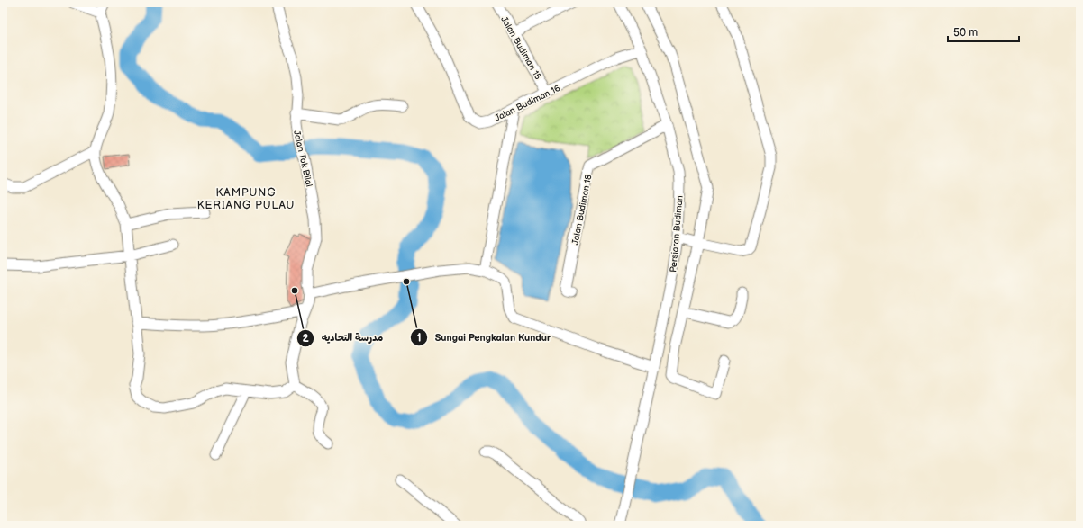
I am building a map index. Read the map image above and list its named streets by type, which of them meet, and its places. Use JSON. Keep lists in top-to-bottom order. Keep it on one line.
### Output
{"streets":{"street":["Jalan Budiman 15","Jalan Budiman 16","Jalan Tok Bilal","Jalan Budiman 18","Persiaran Budiman"]},"crossings":[["Jalan Budiman 15","Jalan Budiman 16"],["Jalan Budiman 16","Persiaran Budiman"],["Jalan Budiman 18","Persiaran Budiman"]],"districts":["KAMPUNG KERIANG PULAU"],"places":["Sungai Pengkalan Kundur","مدرسة التحاديه"],"scale_bar":"50 m"}
